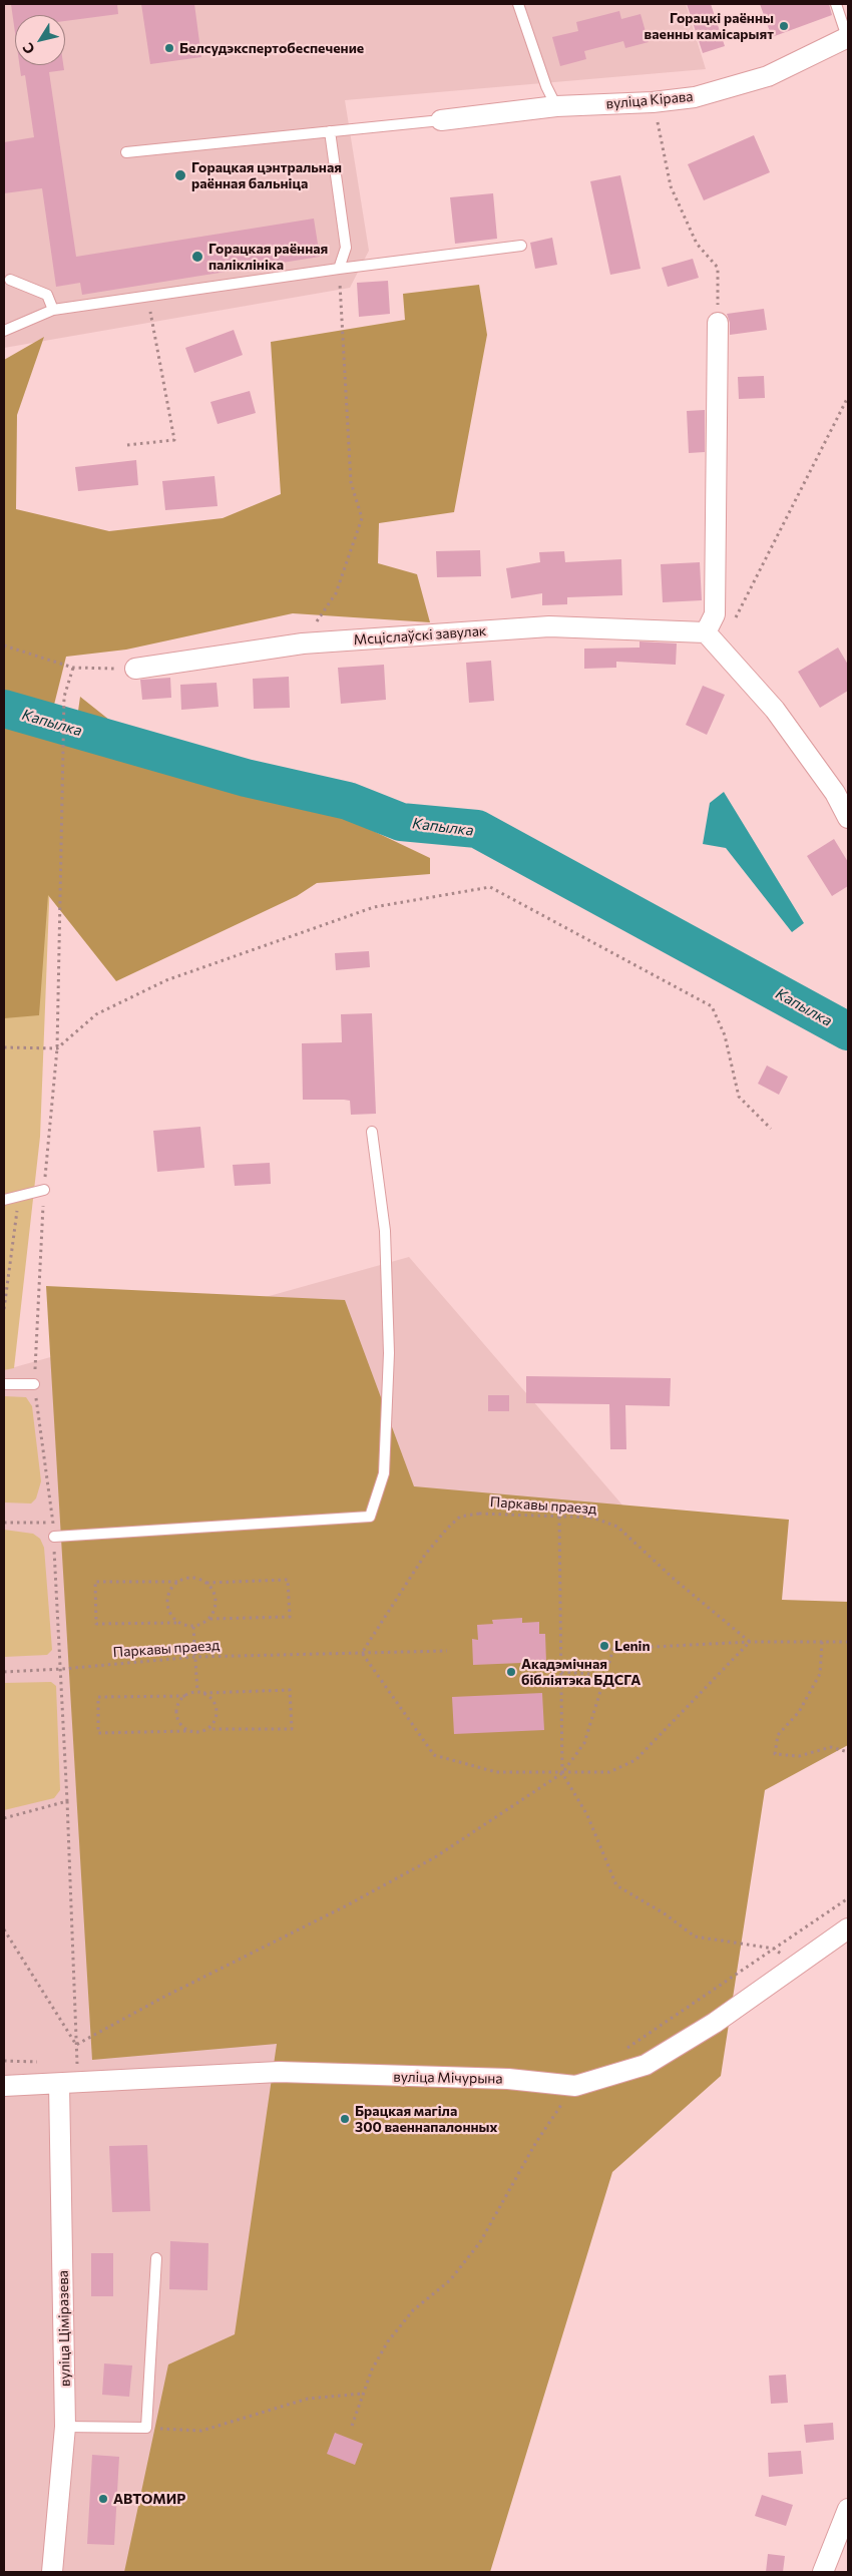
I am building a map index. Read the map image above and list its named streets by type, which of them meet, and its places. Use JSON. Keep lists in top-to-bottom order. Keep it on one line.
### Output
{"streets":{"street":["вуліца Кірава","Мсціслаўскі завулак","вуліца Мічурына","вуліца Ціміразева"],"path":["Паркавы праезд"]},"crossings":[["вуліца Мічурына","вуліца Ціміразева"]],"water":["Капылка"],"places":["Горацкі раённы ваенны камісарыят","Белсудэкспертобеспечение","Горацкая цэнтральная раённая бальніца","Горацкая раённая паліклініка","Lenin","Акадэмічная бібліятэка БДСГА","Брацкая магіла 300 ваеннапалонных","АВТОМИР"],"north":"bottom left"}
